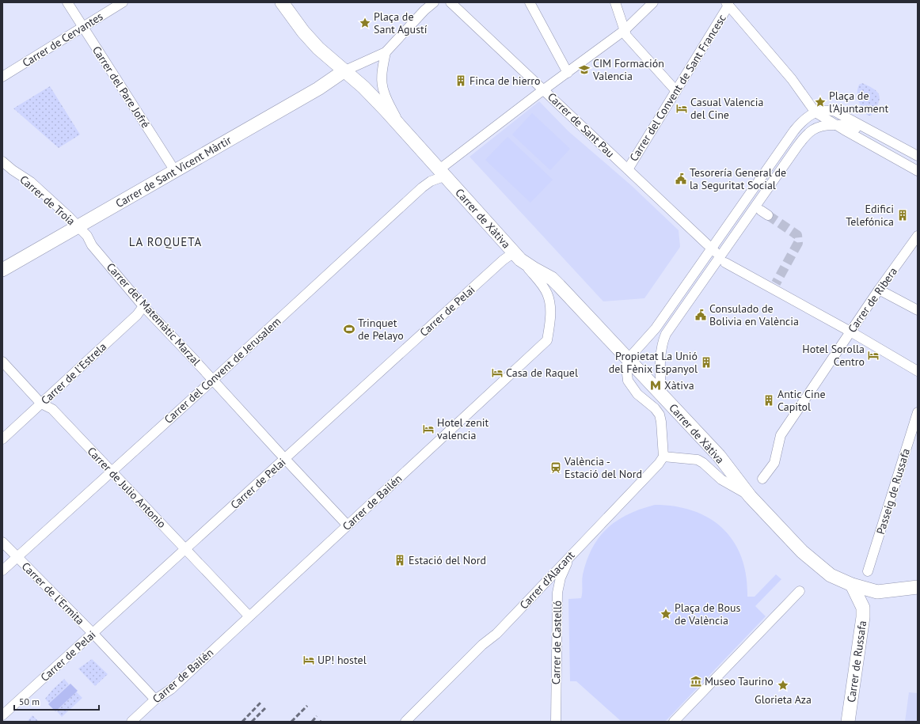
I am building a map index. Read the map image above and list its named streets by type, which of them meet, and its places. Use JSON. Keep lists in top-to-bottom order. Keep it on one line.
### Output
{"streets":{"main road":["Carrer de Sant Vicent Màrtir","Carrer de Xàtiva","Carrer de Russafa"],"street":["Carrer de Cervantes","Carrer del Pare Jofré","Carrer del Convent de Sant Francesc","Carrer de Sant Pau","Carrer de Troia","Carrer de Ribera","Carrer de Pelai","Carrer del Matemàtic Marzal","Carrer del Convent de Jerusalem","Carrer de l'Estrela","Carrer de Julio Antonio","Passeig de Russafa","Carrer de Bailén","Carrer d'Alacant","Carrer de l'Ermita","Carrer de Castelló"]},"crossings":[["Carrer de Cervantes","Carrer del Pare Jofré"],["Carrer del Pare Jofré","Carrer de Sant Vicent Màrtir"],["Carrer del Convent de Sant Francesc","Carrer de Sant Pau"],["Carrer de Sant Pau","Carrer de Ribera"],["Carrer de Sant Pau","Carrer del Convent de Jerusalem"],["Carrer de Sant Vicent Màrtir","Carrer de Troia"],["Carrer de Sant Vicent Màrtir","Carrer de Xàtiva"],["Carrer de Sant Vicent Màrtir","Carrer del Matemàtic Marzal"],["Carrer de Troia","Carrer del Matemàtic Marzal"],["Carrer de Xàtiva","Carrer de Pelai"],["Carrer de Xàtiva","Carrer del Convent de Jerusalem"],["Carrer de Xàtiva","Carrer de Bailén"],["Carrer de Xàtiva","Carrer d'Alacant"],["Carrer de Xàtiva","Carrer de Russafa"],["Carrer de Pelai","Carrer del Matemàtic Marzal"],["Carrer de Pelai","Carrer de Julio Antonio"],["Carrer de Pelai","Carrer de l'Ermita"],["Carrer del Matemàtic Marzal","Carrer del Convent de Jerusalem"],["Carrer del Matemàtic Marzal","Carrer de l'Estrela"],["Carrer del Matemàtic Marzal","Carrer de Bailén"],["Carrer del Convent de Jerusalem","Carrer de Julio Antonio"],["Carrer del Convent de Jerusalem","Carrer de l'Ermita"],["Carrer de l'Estrela","Carrer de Julio Antonio"],["Carrer de Julio Antonio","Carrer de Bailén"],["Carrer de Bailén","Carrer de l'Ermita"],["Carrer d'Alacant","Carrer de Castelló"]],"districts":["LA ROQUETA"],"places":{"place":["Plaça de Sant Agustí","Plaça de l'Ajuntament","Plaça de Bous de València","Glorieta Aza"],"school or university":["CIM Formación Valencia"],"building":["Finca de hierro","Edifici Telefónica","Propietat La Unió del Fènix Espanyol","Antic Cine Capitol","Estació del Nord"],"hotel":["Casual Valencia del Cine","Hotel Sorolla Centro","Casa de Raquel","Hotel zenit valencia","UP! hostel"],"public building":["Tesorería General de la Seguritat Social","Consulado de Bolivia en València"],"sports":["Trinquet de Pelayo"],"metro station":["Xàtiva"],"station":["València - Estació del Nord"],"museum":["Museo Taurino"]},"scale_bar":"50 m"}
